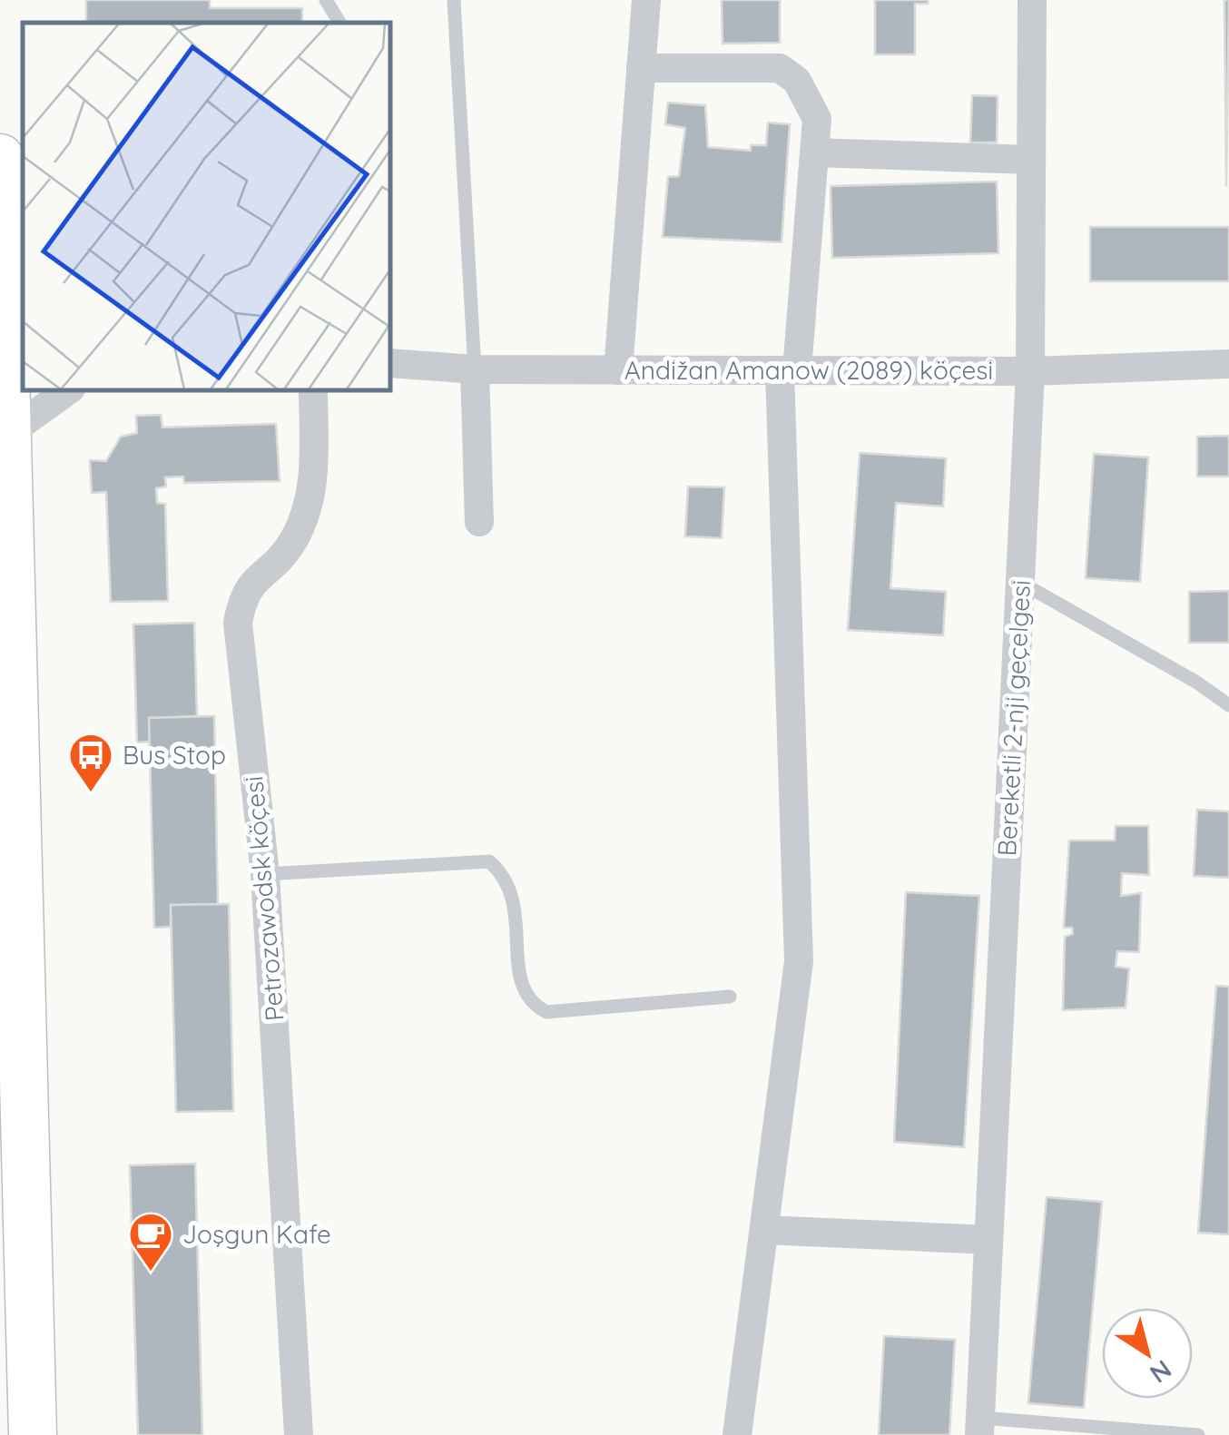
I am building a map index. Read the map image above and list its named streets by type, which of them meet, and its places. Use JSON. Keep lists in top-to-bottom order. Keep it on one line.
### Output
{"streets":{"street":["Andižan Amanow (2089) köçesi","Bereketli 2-nji geçelgesi","Petrozawodsk köçesi"]},"crossings":[["Andižan Amanow (2089) köçesi","Bereketli 2-nji geçelgesi"]],"places":{"bus stop":["Bus Stop"],"cafe":["Joşgun Kafe"]},"north":"bottom right"}
